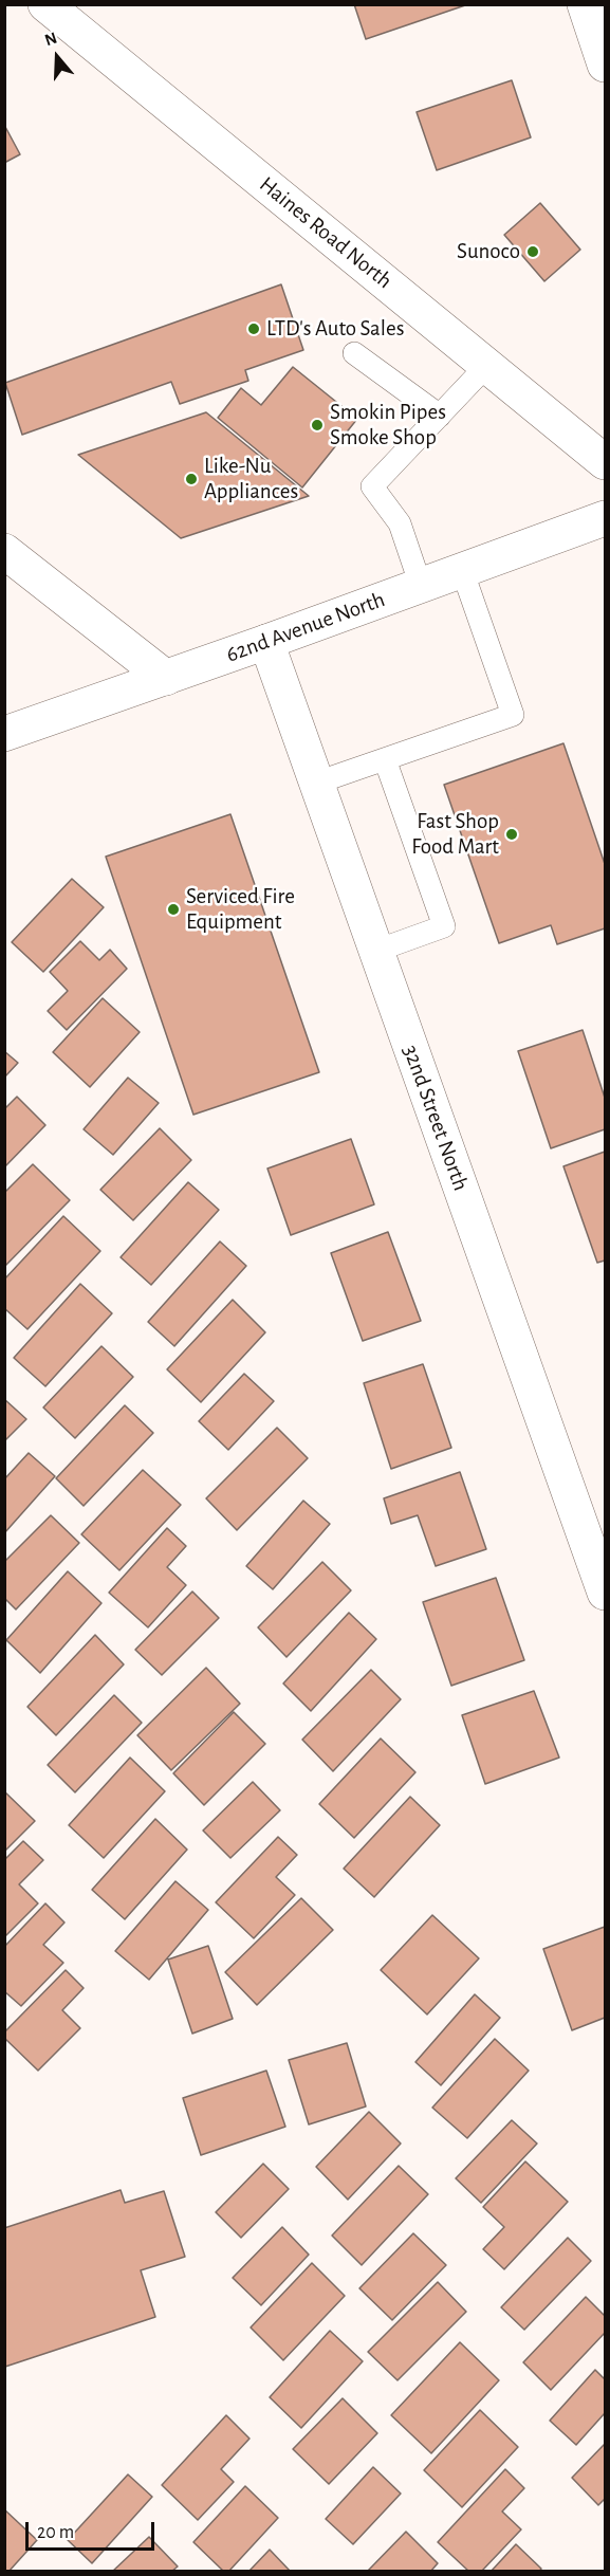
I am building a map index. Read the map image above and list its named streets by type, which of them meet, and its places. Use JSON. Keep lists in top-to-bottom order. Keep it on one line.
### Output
{"streets":{"street":["Haines Road North","62nd Avenue North","32nd Street North"]},"crossings":[["62nd Avenue North","32nd Street North"]],"places":["Sunoco","LTD's Auto Sales","Smokin Pipes Smoke Shop","Like-Nu Appliances","Fast Shop Food Mart","Serviced Fire Equipment"],"scale_bar":"20 m","north":"top"}
